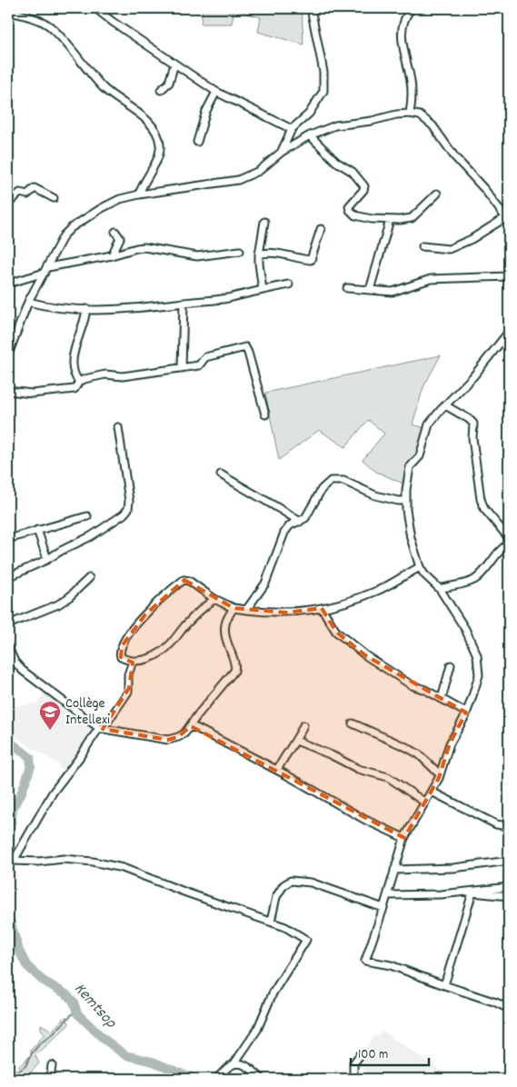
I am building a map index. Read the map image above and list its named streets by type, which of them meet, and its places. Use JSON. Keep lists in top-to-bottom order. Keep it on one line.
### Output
{"water":["Kemtsop"],"places":{"school or university":["Collège Intellexi"]},"scale_bar":"100 m"}
